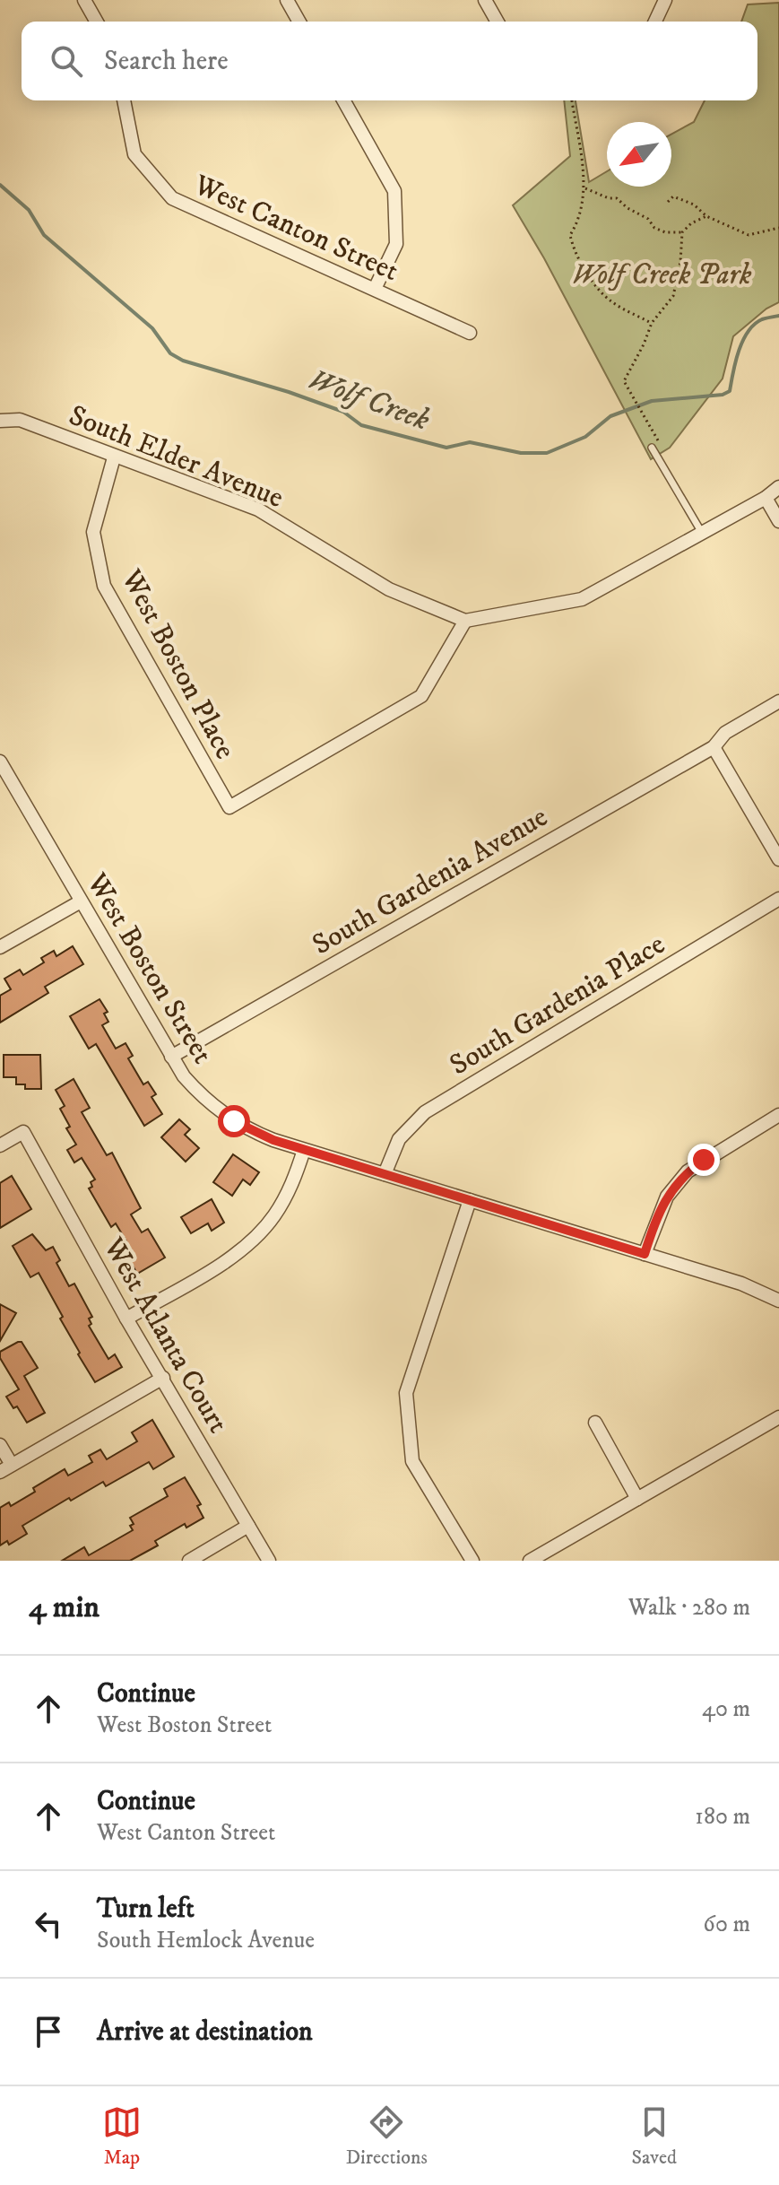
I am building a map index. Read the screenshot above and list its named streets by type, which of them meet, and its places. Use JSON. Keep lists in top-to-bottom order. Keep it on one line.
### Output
{"streets":{"street":["West Canton Street","South Elder Avenue","West Boston Place","South Gardenia Avenue","West Boston Street","South Gardenia Place","West Atlanta Court"]},"crossings":[["South Elder Avenue","West Boston Place"],["South Gardenia Avenue","West Boston Street"]],"water":["Wolf Creek"],"parks":["Wolf Creek Park"],"north":"bottom left","page":{"search":"Search here","heading":["4 min","Walk · 280 m"],"list":[["Continue","West Boston Street","40 m"],["Continue","West Canton Street","180 m"],["Turn left","South Hemlock Avenue","60 m"],"Arrive at destination"],"nav":["Map","Directions","Saved"]}}
